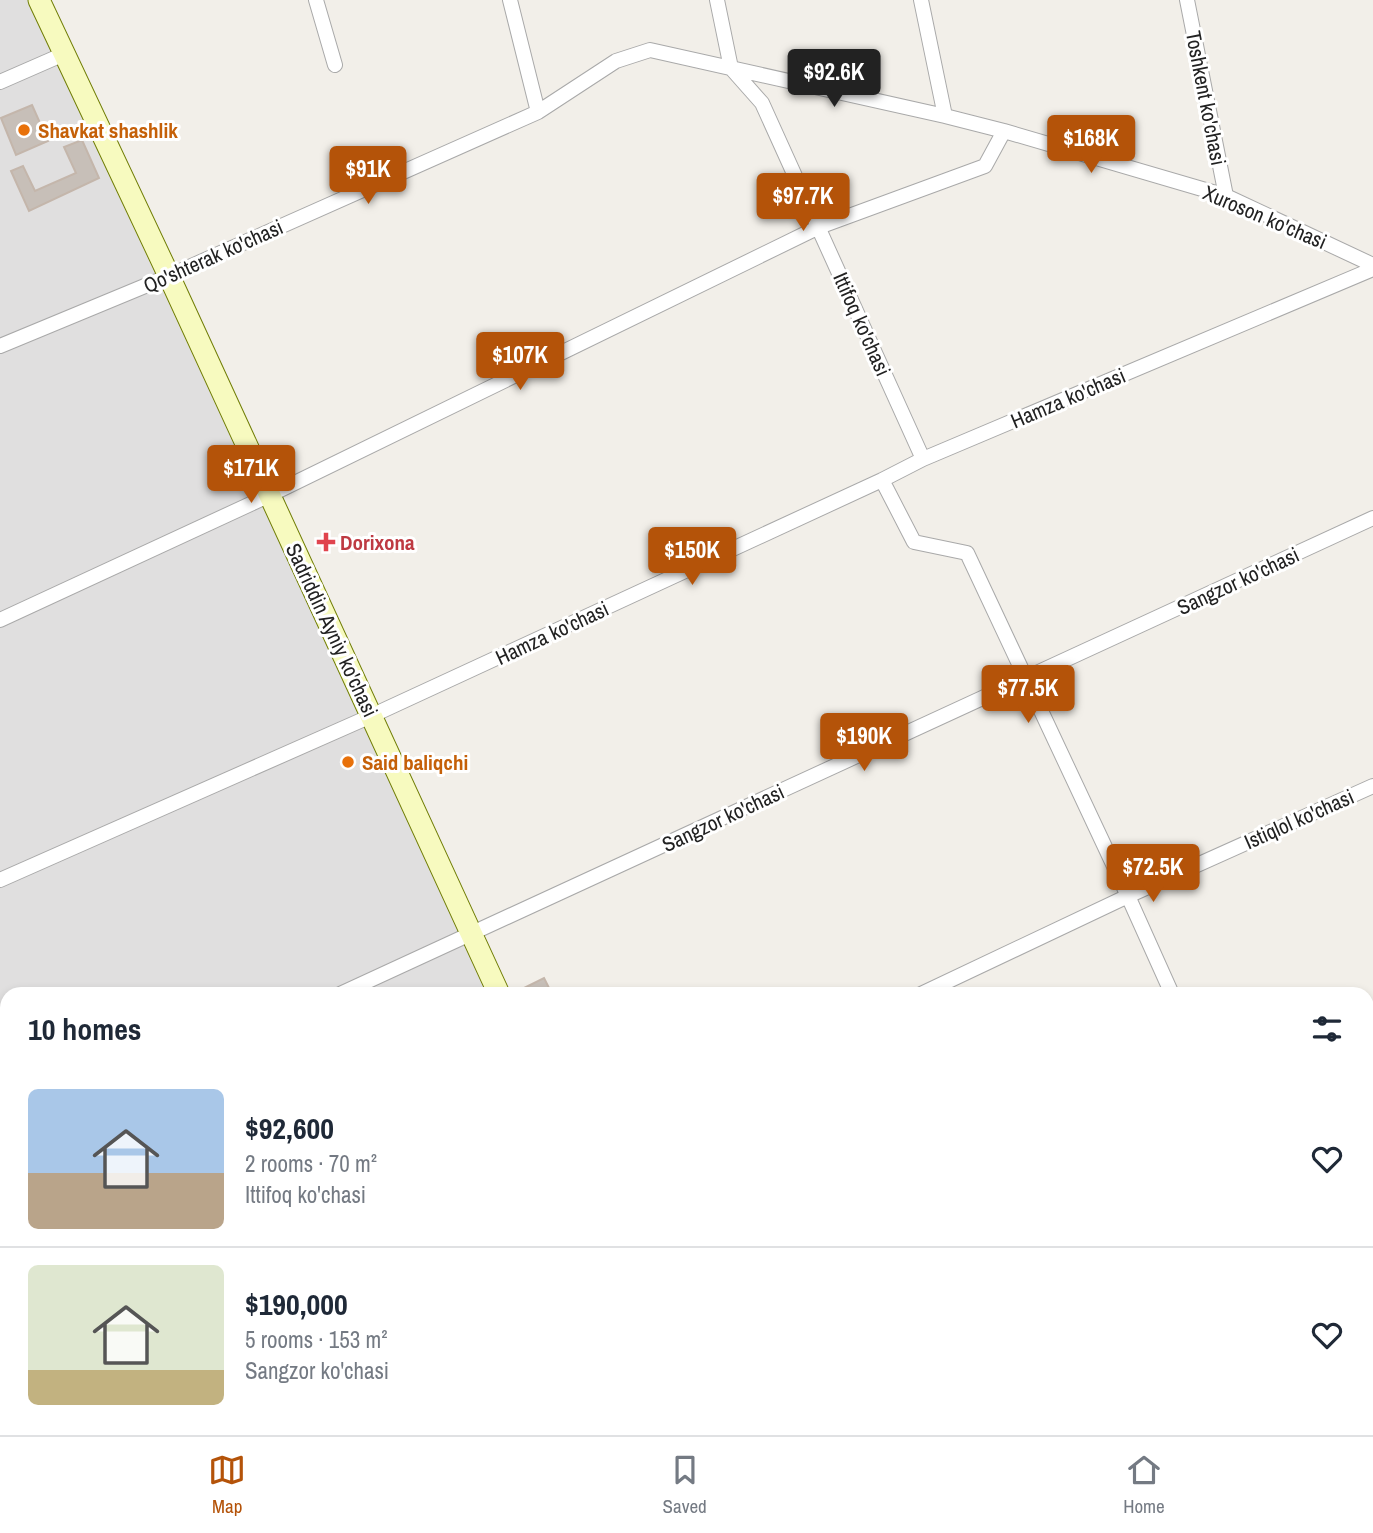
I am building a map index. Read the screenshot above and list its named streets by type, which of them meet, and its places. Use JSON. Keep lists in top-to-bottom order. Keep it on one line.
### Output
{"streets":{"street":["Toshkent ko'chasi","Xuroson ko'chasi","Qo'shterak ko'chasi","Ittifoq ko'chasi","Hamza ko'chasi","Sangzor ko'chasi","Sadriddin Ayniy ko'chasi","Istiqlol ko'chasi"]},"crossings":[["Toshkent ko'chasi","Xuroson ko'chasi"],["Xuroson ko'chasi","Qo'shterak ko'chasi"],["Xuroson ko'chasi","Hamza ko'chasi"],["Qo'shterak ko'chasi","Ittifoq ko'chasi"],["Qo'shterak ko'chasi","Sadriddin Ayniy ko'chasi"],["Ittifoq ko'chasi","Hamza ko'chasi"],["Hamza ko'chasi","Sadriddin Ayniy ko'chasi"],["Sangzor ko'chasi","Sadriddin Ayniy ko'chasi"]],"places":{"other":["Shavkat shashlik","Said baliqchi"],"health":["Dorixona"]},"page":{"price":["$92.6K","$168K","$91K","$97.7K","$107K","$171K","$150K","$77.5K","$190K","$72.5K"],"heading":"10 homes","list":[{"name":"$92,600","note":"2 rooms · 70 m² · Ittifoq ko'chasi"},{"name":"$190,000","note":"5 rooms · 153 m² · Sangzor ko'chasi"}],"tabs":["Map","Saved","Home"]}}
